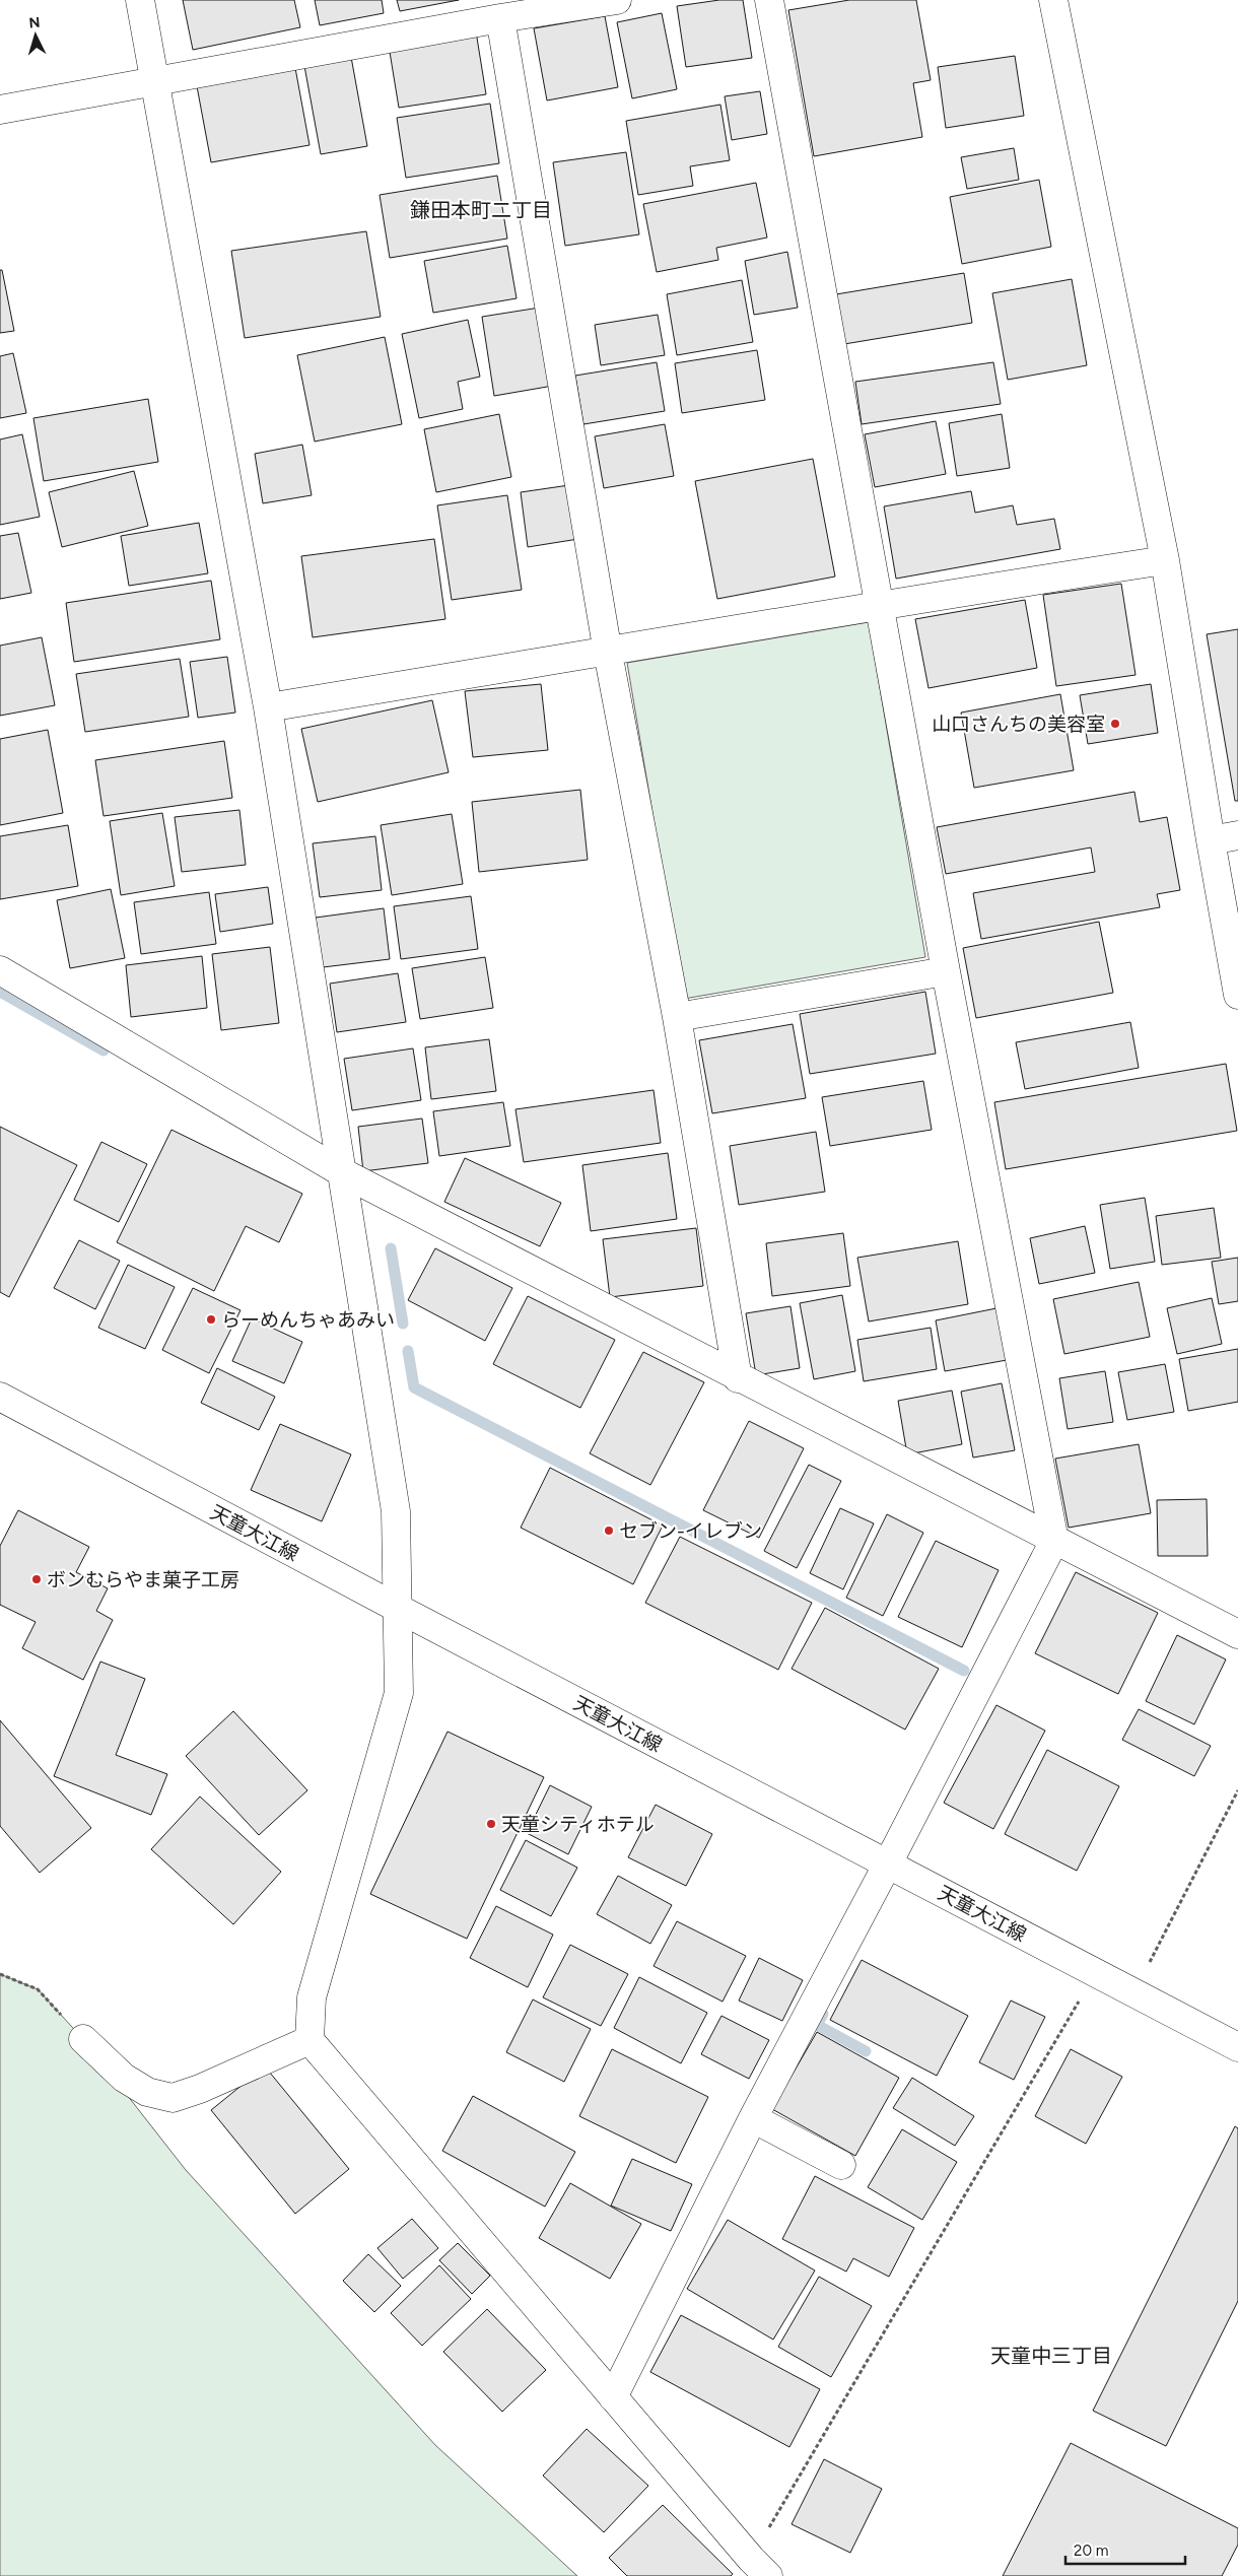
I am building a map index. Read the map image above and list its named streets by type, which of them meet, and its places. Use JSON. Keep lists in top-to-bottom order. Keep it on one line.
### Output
{"streets":{"street":["天童大江線"]},"districts":["鎌田本町二丁目","天童中三丁目"],"places":["山口さんちの美容室","らーめんちゃあみい","セブン-イレブン","ボンむらやま菓子工房","天童シティホテル"],"scale_bar":"20 m","north":"top"}
